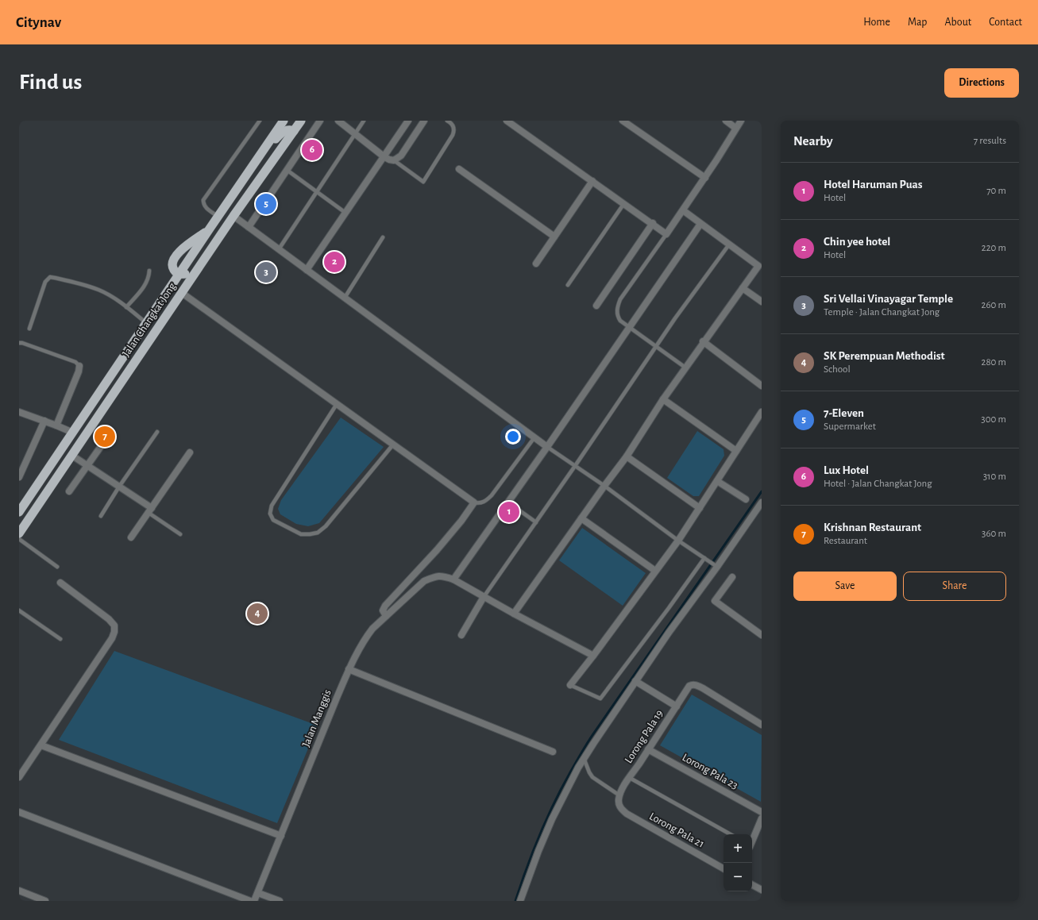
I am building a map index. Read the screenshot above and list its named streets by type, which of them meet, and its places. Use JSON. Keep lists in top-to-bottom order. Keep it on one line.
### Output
{"streets":{"highway":["Jalan Changkat Jong"],"street":["Jalan Manggis","Lorong Pala 19","Lorong Pala 23","Lorong Pala 21"]},"crossings":[["Lorong Pala 19","Lorong Pala 23"],["Lorong Pala 19","Lorong Pala 21"]],"page":{"header":"Citynav","nav":["Home","Map","About","Contact"],"buttons":["Directions",["Save","Share"]],"title":"Find us","heading":["Nearby","7 results"],"pins":["6","5","2","3","7","1","4"],"list":[{"mark":"1","name":"Hotel Haruman Puas","note":"Hotel","value":"70 m"},{"mark":"2","name":"Chin yee hotel","note":"Hotel","value":"220 m"},{"mark":"3","name":"Sri Vellai Vinayagar Temple","note":"Temple · Jalan Changkat Jong","value":"260 m"},{"mark":"4","name":"SK Perempuan Methodist","note":"School","value":"280 m"},{"mark":"5","name":"7-Eleven","note":"Supermarket","value":"300 m"},{"mark":"6","name":"Lux Hotel","note":"Hotel · Jalan Changkat Jong","value":"310 m"},{"mark":"7","name":"Krishnan Restaurant","note":"Restaurant","value":"360 m"}],"map_buttons":["+","−"]}}
